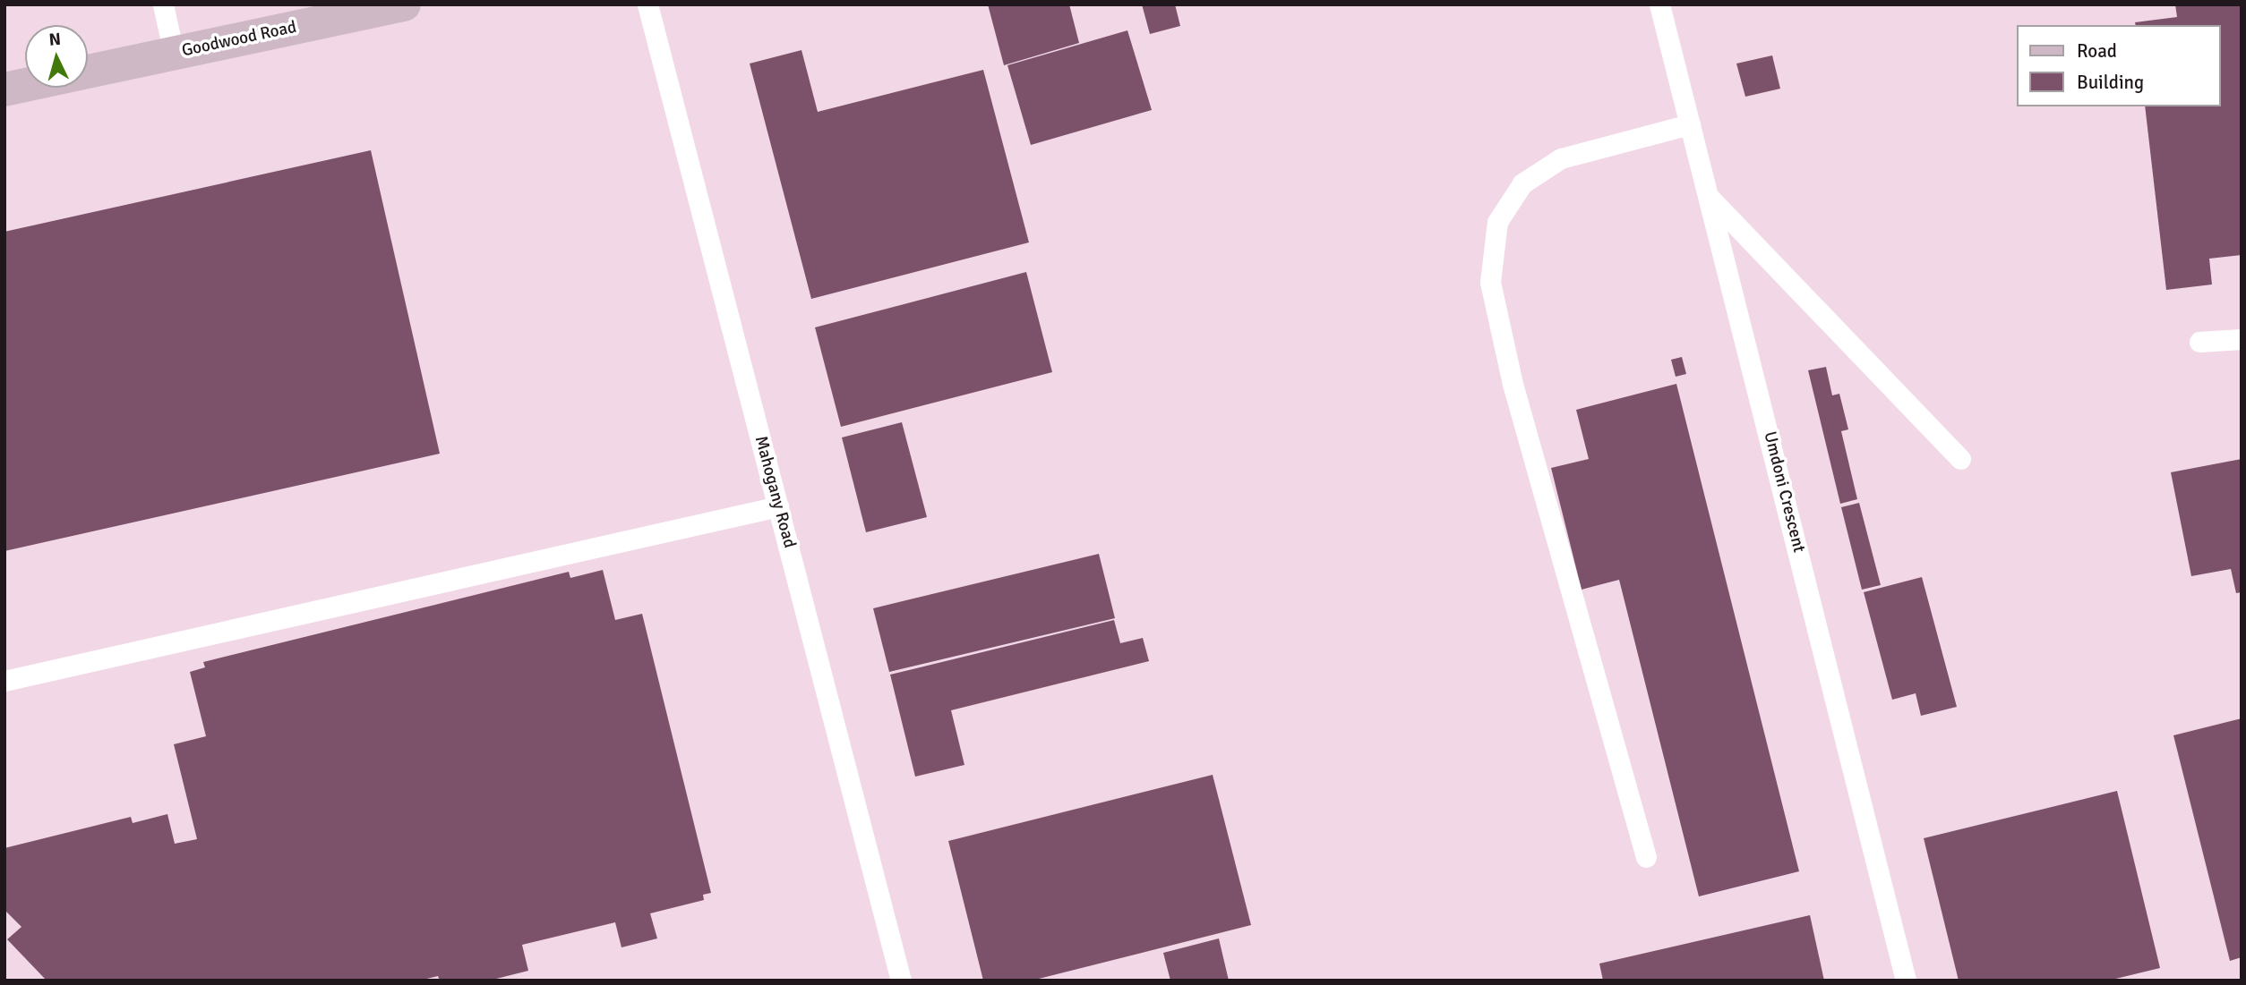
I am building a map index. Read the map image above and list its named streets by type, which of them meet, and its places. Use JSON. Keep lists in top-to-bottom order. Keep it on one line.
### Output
{"streets":{"street":["Goodwood Road"],"lane":["Mahogany Road","Umdoni Crescent"]},"legend":["Road","Building"],"north":"top"}
